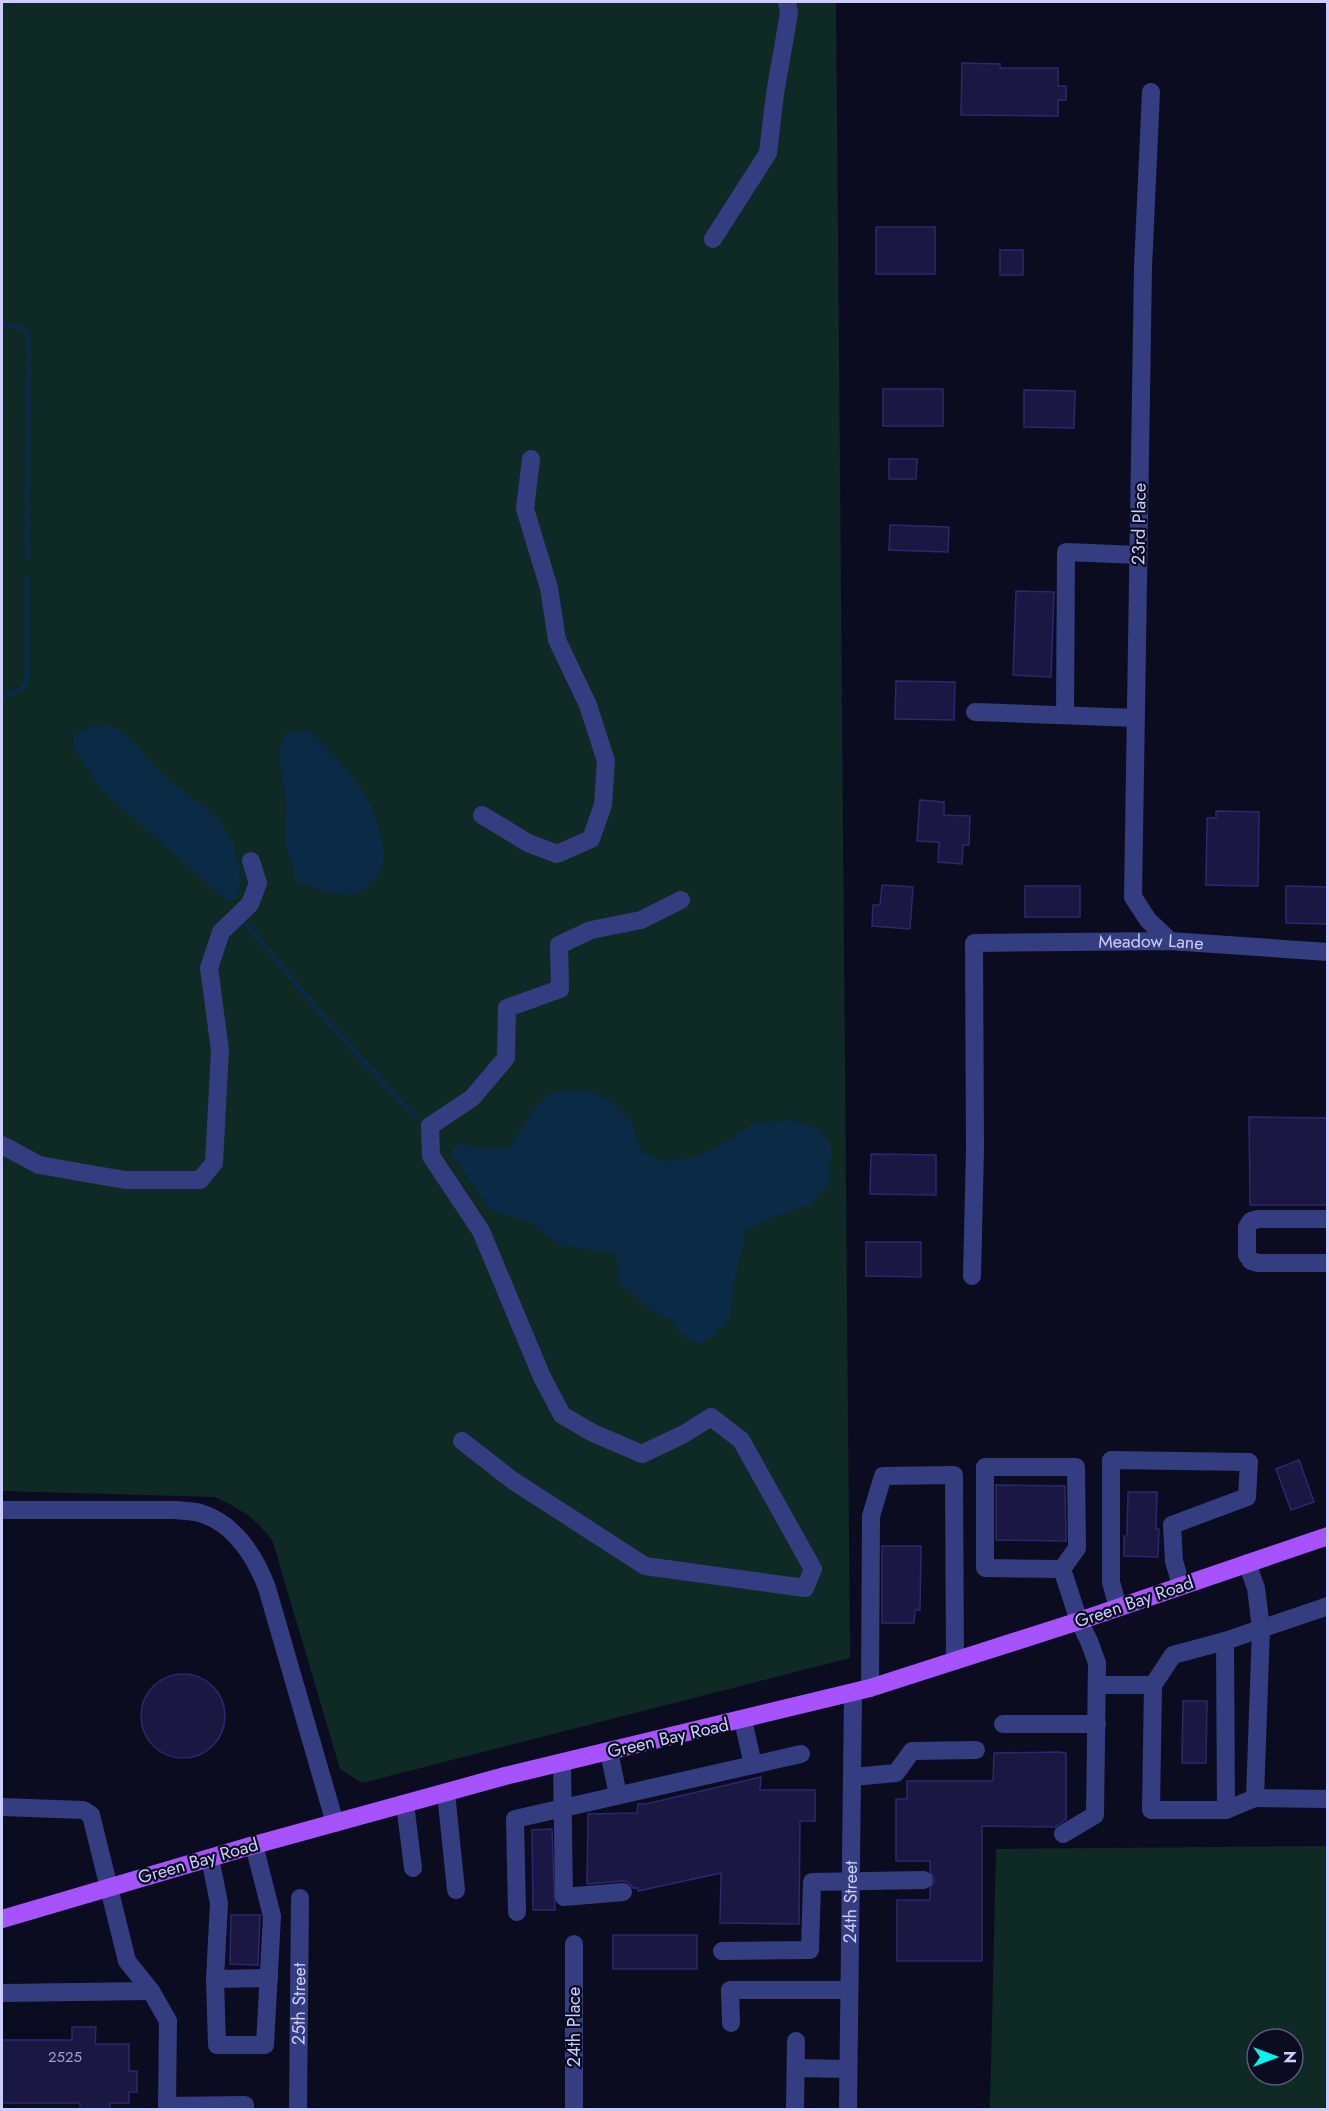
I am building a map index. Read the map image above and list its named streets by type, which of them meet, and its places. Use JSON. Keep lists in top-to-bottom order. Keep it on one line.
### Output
{"streets":{"main road":["Green Bay Road"],"street":["23rd Place","Meadow Lane","24th Street","25th Street","24th Place"]},"crossings":[["23rd Place","Meadow Lane"],["Green Bay Road","24th Street"]],"house_numbers":["2525"],"north":"right"}
